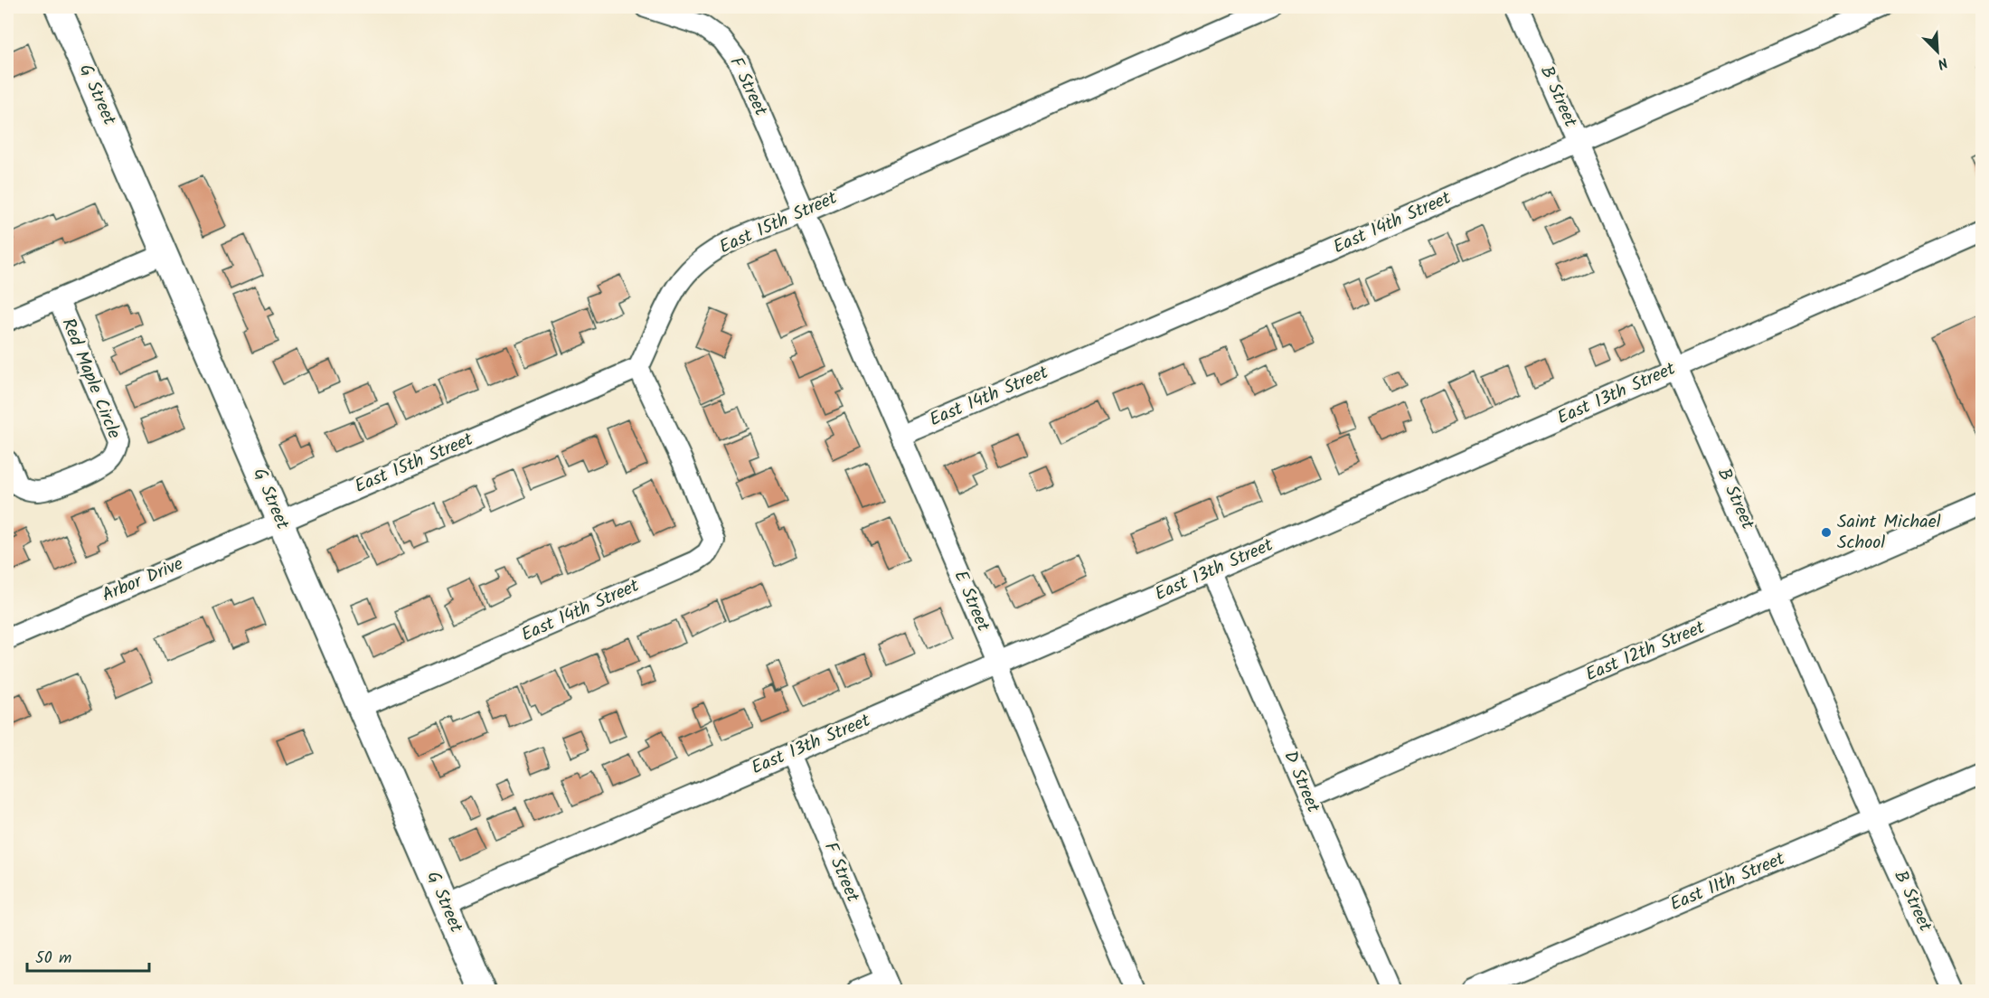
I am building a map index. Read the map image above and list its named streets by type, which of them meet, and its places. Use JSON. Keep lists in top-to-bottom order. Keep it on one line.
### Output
{"streets":{"main road":["G Street"],"street":["F Street","B Street","East 15th Street","East 14th Street","Red Maple Circle","East 13th Street","Arbor Drive","E Street","East 12th Street","D Street","East 11th Street"]},"crossings":[["F Street","East 15th Street"],["F Street","East 13th Street"],["F Street","E Street"],["G Street","East 15th Street"],["G Street","East 14th Street"],["G Street","East 13th Street"],["G Street","Arbor Drive"],["B Street","East 14th Street"],["B Street","East 13th Street"],["B Street","East 12th Street"],["B Street","East 11th Street"],["East 15th Street","East 14th Street"],["East 15th Street","Arbor Drive"],["East 15th Street","E Street"],["East 14th Street","E Street"],["East 13th Street","E Street"],["East 13th Street","D Street"],["East 12th Street","D Street"]],"places":["Saint Michael School"],"scale_bar":"50 m","north":"bottom right"}
